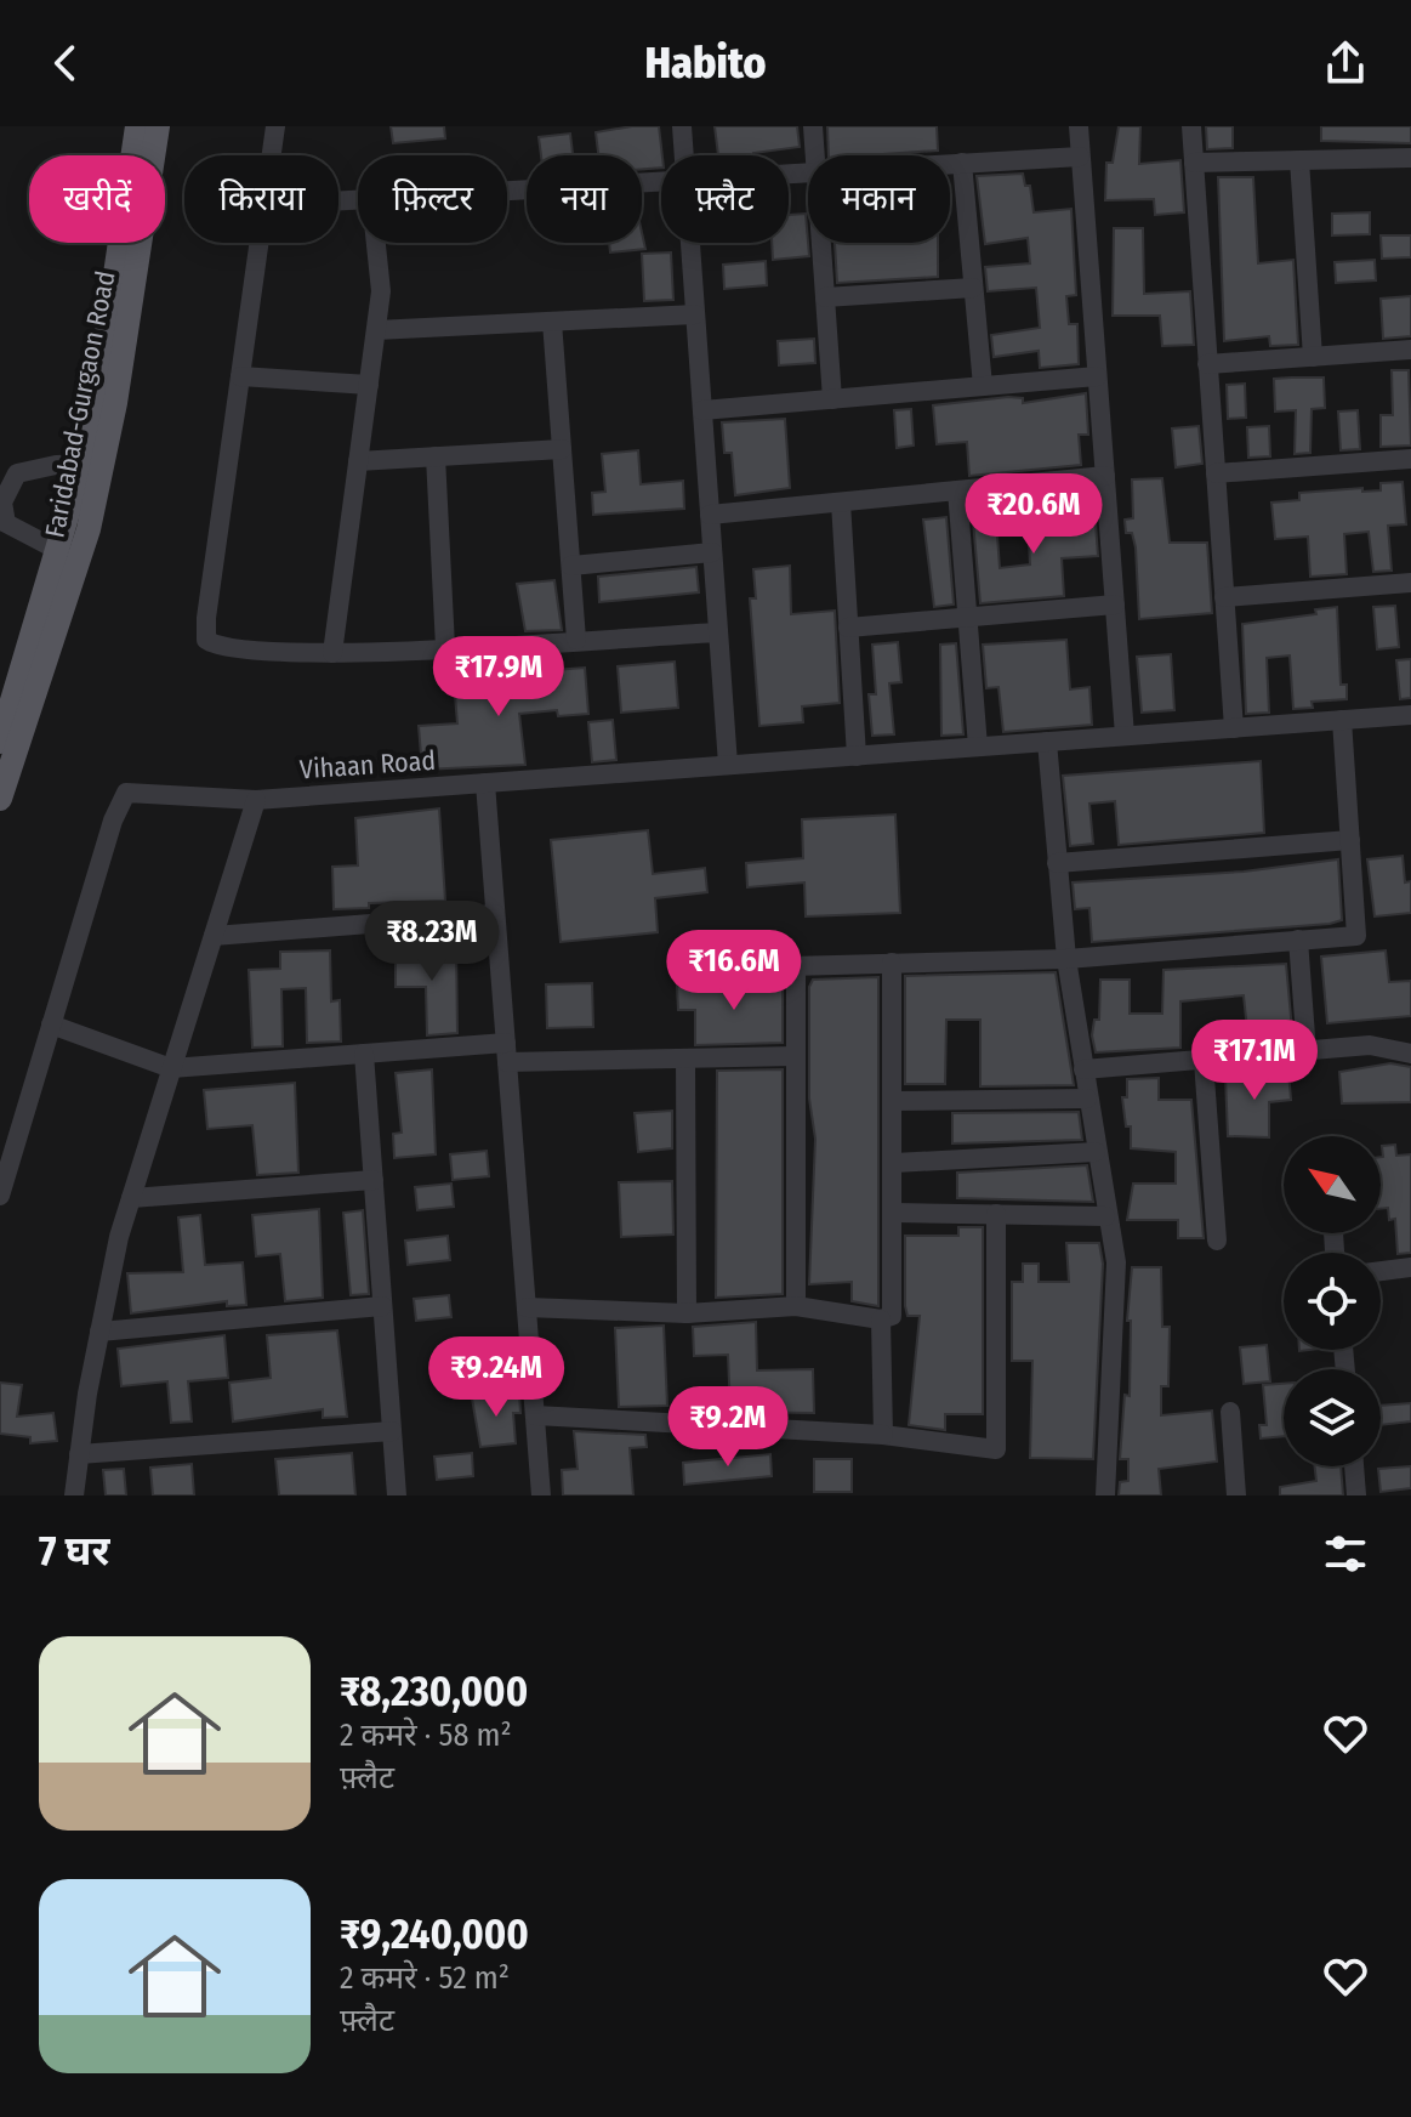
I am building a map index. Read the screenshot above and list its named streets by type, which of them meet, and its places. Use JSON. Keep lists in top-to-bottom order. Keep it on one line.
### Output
{"streets":{"main road":["Faridabad-Gurgaon Road"],"street":["Vihaan Road"]},"north":"top left","page":{"header":"Habito","chip":["खरीदें","किराया","फ़िल्टर","नया","फ़्लैट","मकान"],"price":["₹20.6M","₹17.9M","₹8.23M","₹16.6M","₹17.1M","₹9.24M","₹9.2M"],"heading":"7 घर","list":[{"name":"₹8,230,000","note":"2 कमरे · 58 m² · फ़्लैट"},{"name":"₹9,240,000","note":"2 कमरे · 52 m² · फ़्लैट"}]}}
